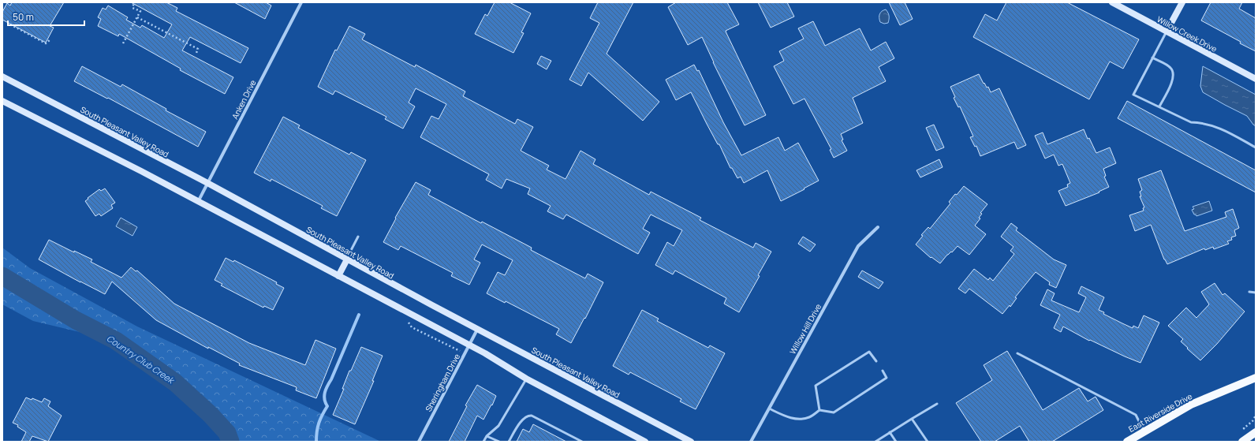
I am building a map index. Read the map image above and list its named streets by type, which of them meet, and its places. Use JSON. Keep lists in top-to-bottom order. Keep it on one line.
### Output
{"streets":{"main road":["Willow Creek Drive","South Pleasant Valley Road","East Riverside Drive"],"street":["Anken Drive","Willow Hill Drive","Sheringham Drive"]},"crossings":[["Anken Drive","South Pleasant Valley Road"],["South Pleasant Valley Road","Sheringham Drive"]],"water":["Country Club Creek"],"scale_bar":"50 m"}
